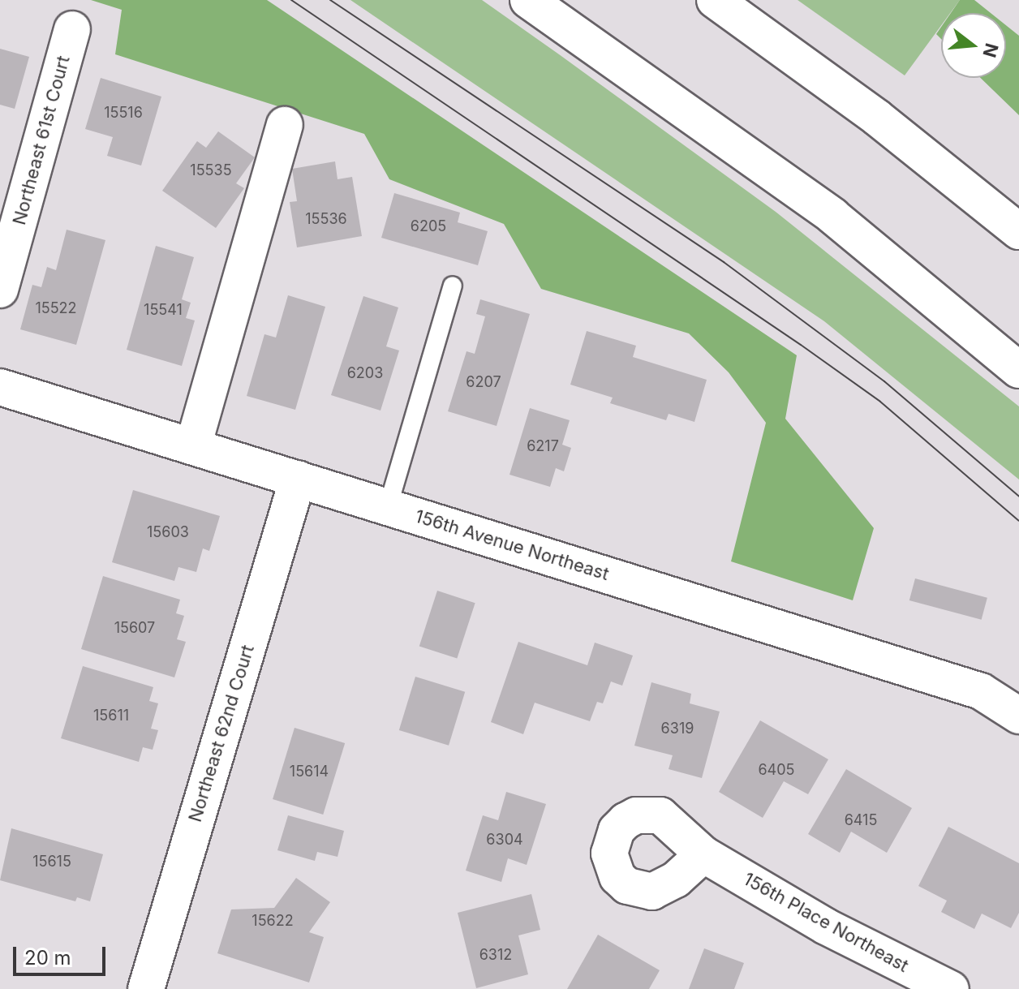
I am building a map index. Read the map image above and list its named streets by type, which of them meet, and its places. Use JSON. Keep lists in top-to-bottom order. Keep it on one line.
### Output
{"streets":{"main road":["Northeast 61st Court","156th Avenue Northeast","Northeast 62nd Court","156th Place Northeast"]},"crossings":[["156th Avenue Northeast","Northeast 62nd Court"]],"house_numbers":["15516","15535","15536","6205","15522","15541","6203","6207","6217","15603","15607","15611","6319","6405","15614","6415","6304","15615","15622","6312"],"scale_bar":"20 m","north":"right"}
